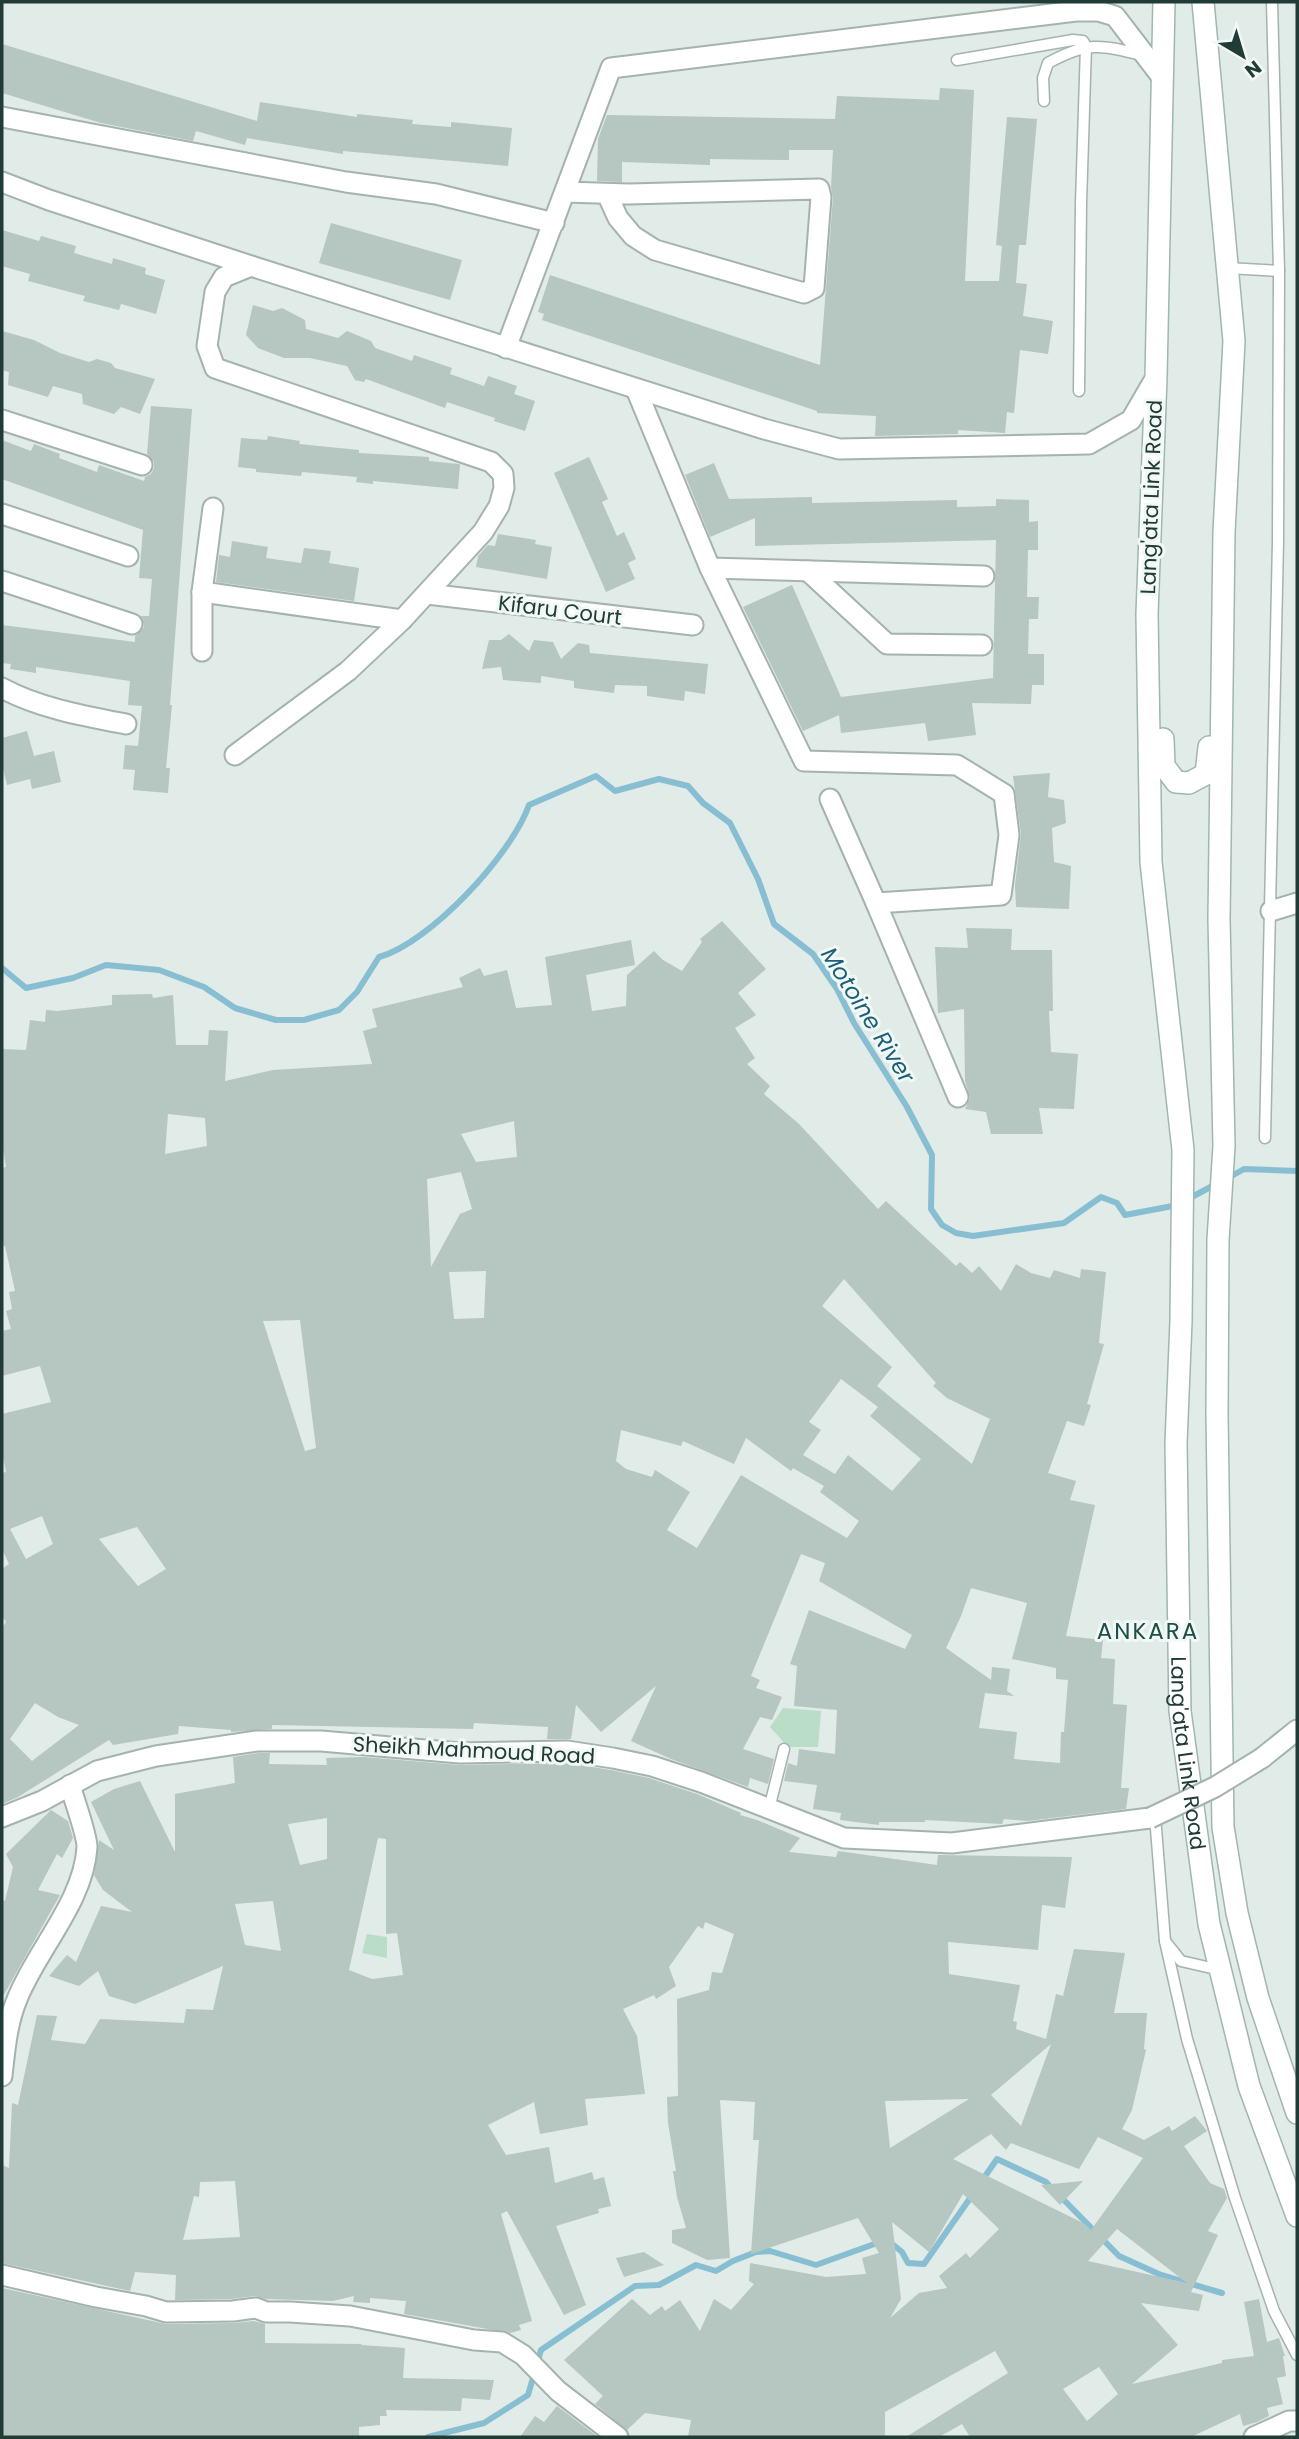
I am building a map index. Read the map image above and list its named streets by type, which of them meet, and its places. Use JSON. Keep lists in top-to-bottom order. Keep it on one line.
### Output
{"streets":{"main road":["Lang'ata Link Road"],"street":["Kifaru Court","Sheikh Mahmoud Road"]},"districts":["ANKARA"],"water":["Motoine River"],"north":"bottom right"}
